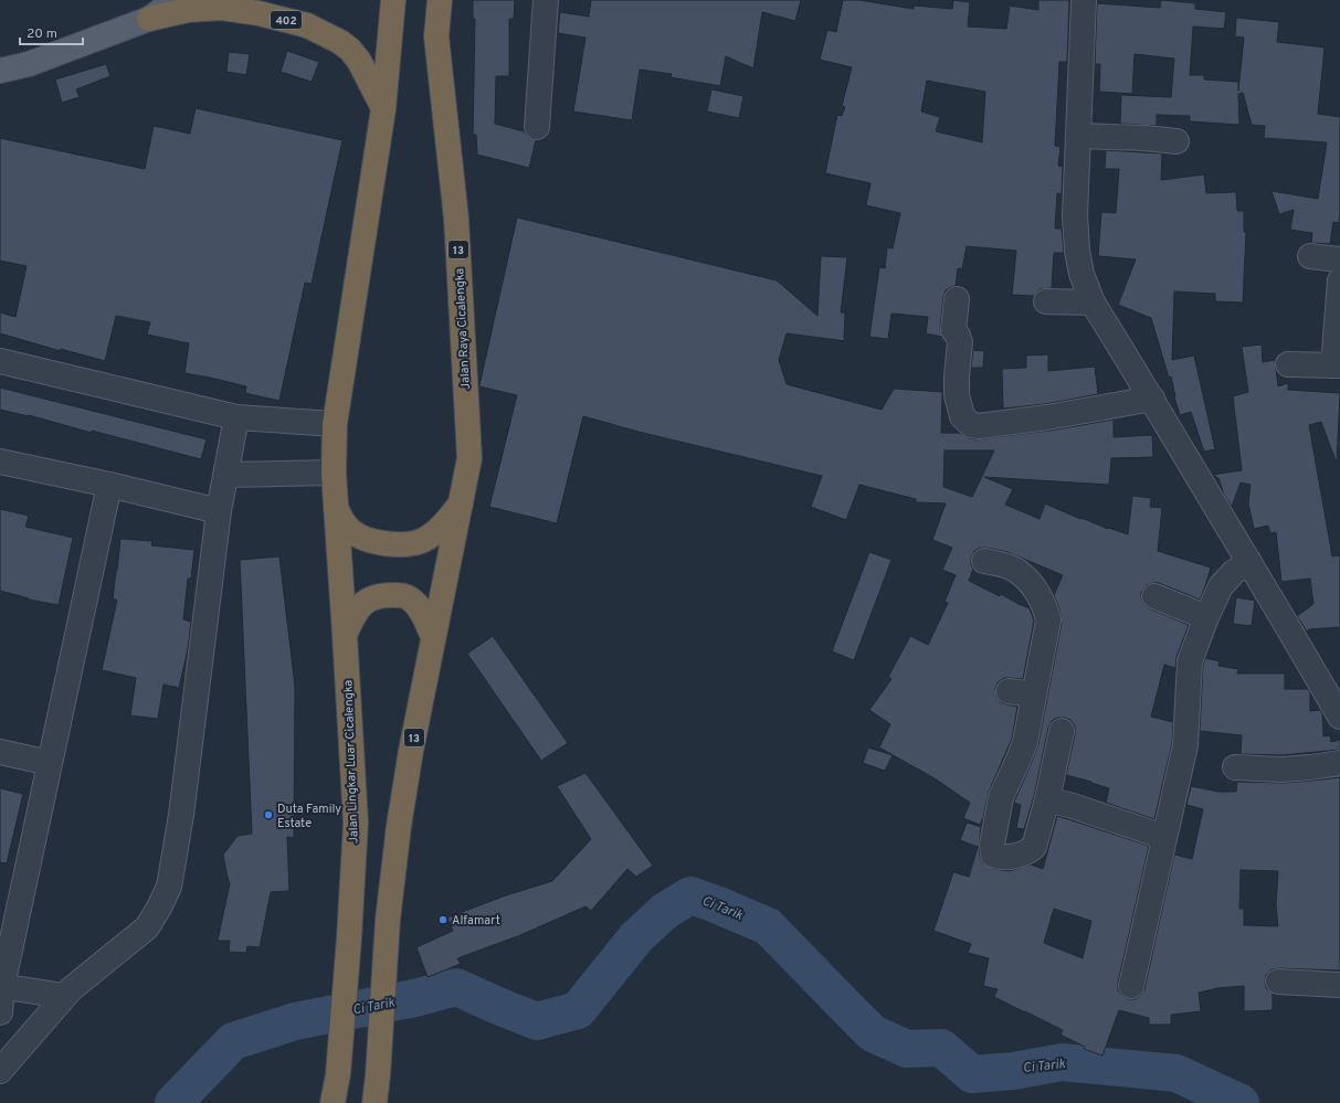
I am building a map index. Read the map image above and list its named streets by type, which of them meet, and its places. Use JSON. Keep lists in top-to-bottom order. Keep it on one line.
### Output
{"streets":{"highway":["402","13","Jalan Raya Cicalengka","Jalan Lingkar Luar Cicalengka"]},"crossings":[["13","Jalan Raya Cicalengka"]],"water":["Ci Tarik"],"places":["Duta Family Estate","Alfamart"],"scale_bar":"20 m"}
